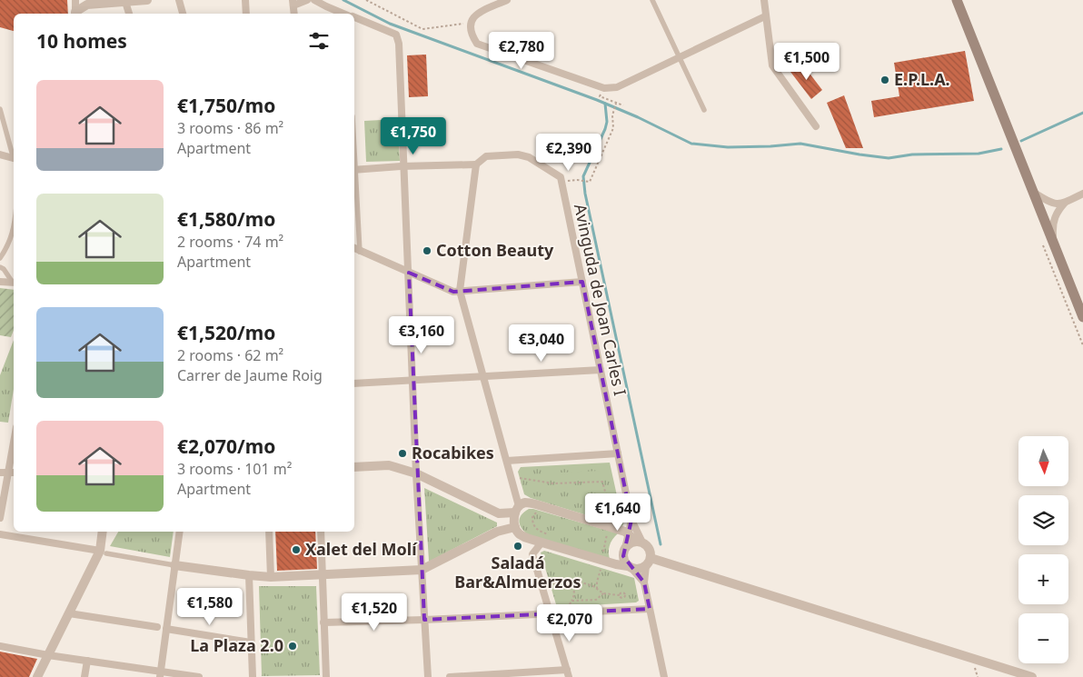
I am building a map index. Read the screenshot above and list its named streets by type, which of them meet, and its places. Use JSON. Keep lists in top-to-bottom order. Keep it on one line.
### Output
{"streets":{"street":["Avinguda de Joan Carles I"]},"places":["E.P.L.A.","Cotton Beauty","Rocabikes","Saladá Bar&Almuerzos","Xalet del Molí","La Plaza 2.0"],"north":"bottom","page":{"heading":"10 homes","price":["€2,780","€1,500","€1,750","€2,390","€3,160","€3,040","€1,640","€1,580","€1,520","€2,070"],"list":[{"name":"€1,750/mo","note":"3 rooms · 86 m² · Apartment"},{"name":"€1,580/mo","note":"2 rooms · 74 m² · Apartment"},{"name":"€1,520/mo","note":"2 rooms · 62 m² · Carrer de Jaume Roig"},{"name":"€2,070/mo","note":"3 rooms · 101 m² · Apartment"}],"map_buttons":["+","−"]}}
